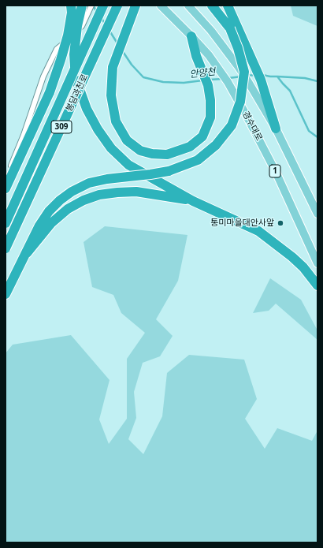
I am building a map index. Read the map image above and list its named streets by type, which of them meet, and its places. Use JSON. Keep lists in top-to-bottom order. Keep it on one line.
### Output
{"streets":{"highway":["봉담과천로","309"],"main road":["경수대로","1"]},"water":["안양천"],"places":["통미마을대안사앞"]}
